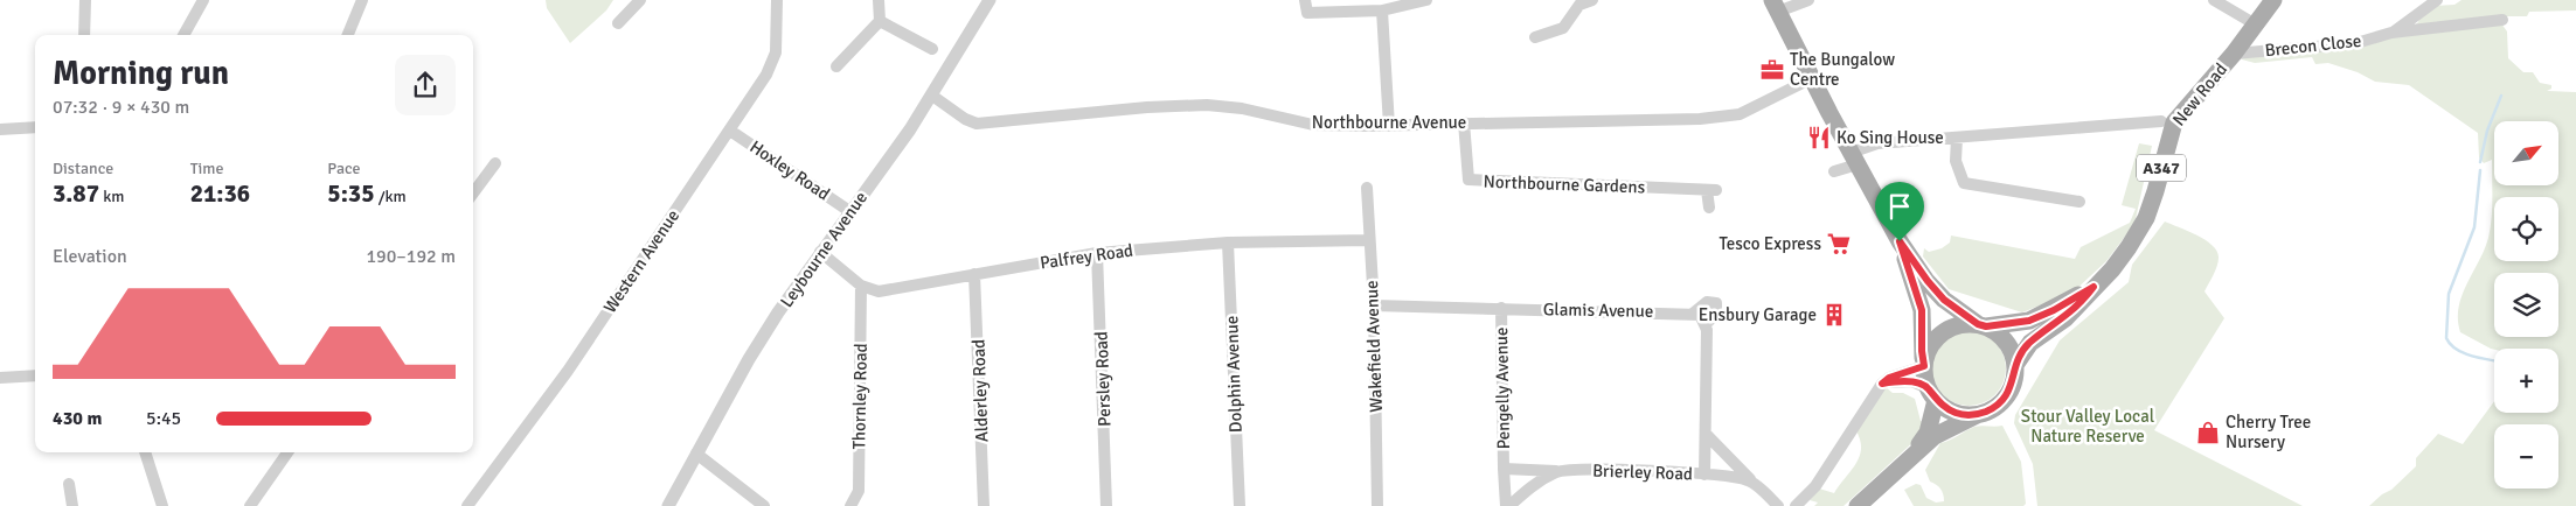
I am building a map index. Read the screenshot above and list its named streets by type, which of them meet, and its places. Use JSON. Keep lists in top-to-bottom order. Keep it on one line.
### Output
{"streets":{"main road":["New Road","A347"],"street":["Brecon Close","Northbourne Avenue","Hoxley Road","Northbourne Gardens","Leybourne Avenue","Palfrey Road","Western Avenue","Glamis Avenue","Wakefield Avenue","Dolphin Avenue","Persley Road","Pengelly Avenue","Alderley Road","Thornley Road","Brierley Road"]},"crossings":[["Brecon Close","New Road"],["Northbourne Avenue","Northbourne Gardens"],["Northbourne Avenue","Leybourne Avenue"],["Hoxley Road","Leybourne Avenue"],["Hoxley Road","Western Avenue"],["Palfrey Road","Wakefield Avenue"],["Palfrey Road","Dolphin Avenue"],["Palfrey Road","Persley Road"],["Palfrey Road","Alderley Road"],["Palfrey Road","Thornley Road"],["Glamis Avenue","Wakefield Avenue"],["Glamis Avenue","Pengelly Avenue"],["Pengelly Avenue","Brierley Road"]],"parks":["Stour Valley Local Nature Reserve"],"places":{"office":["The Bungalow Centre"],"restaurant":["Ko Sing House"],"supermarket":["Tesco Express"],"building":["Ensbury Garage"],"shop":["Cherry Tree Nursery"]},"north":"top right","page":{"heading":["Morning run","07:32 · 9 × 430 m"],"map_buttons":["+","−"],"stats":[["Distance","3.87 km"],["Time","21:36"],["Pace","5:35 /km"]],"chart":["Elevation","190–192 m"],"list":[{"name":"430 m","note":"5:45"}]}}
